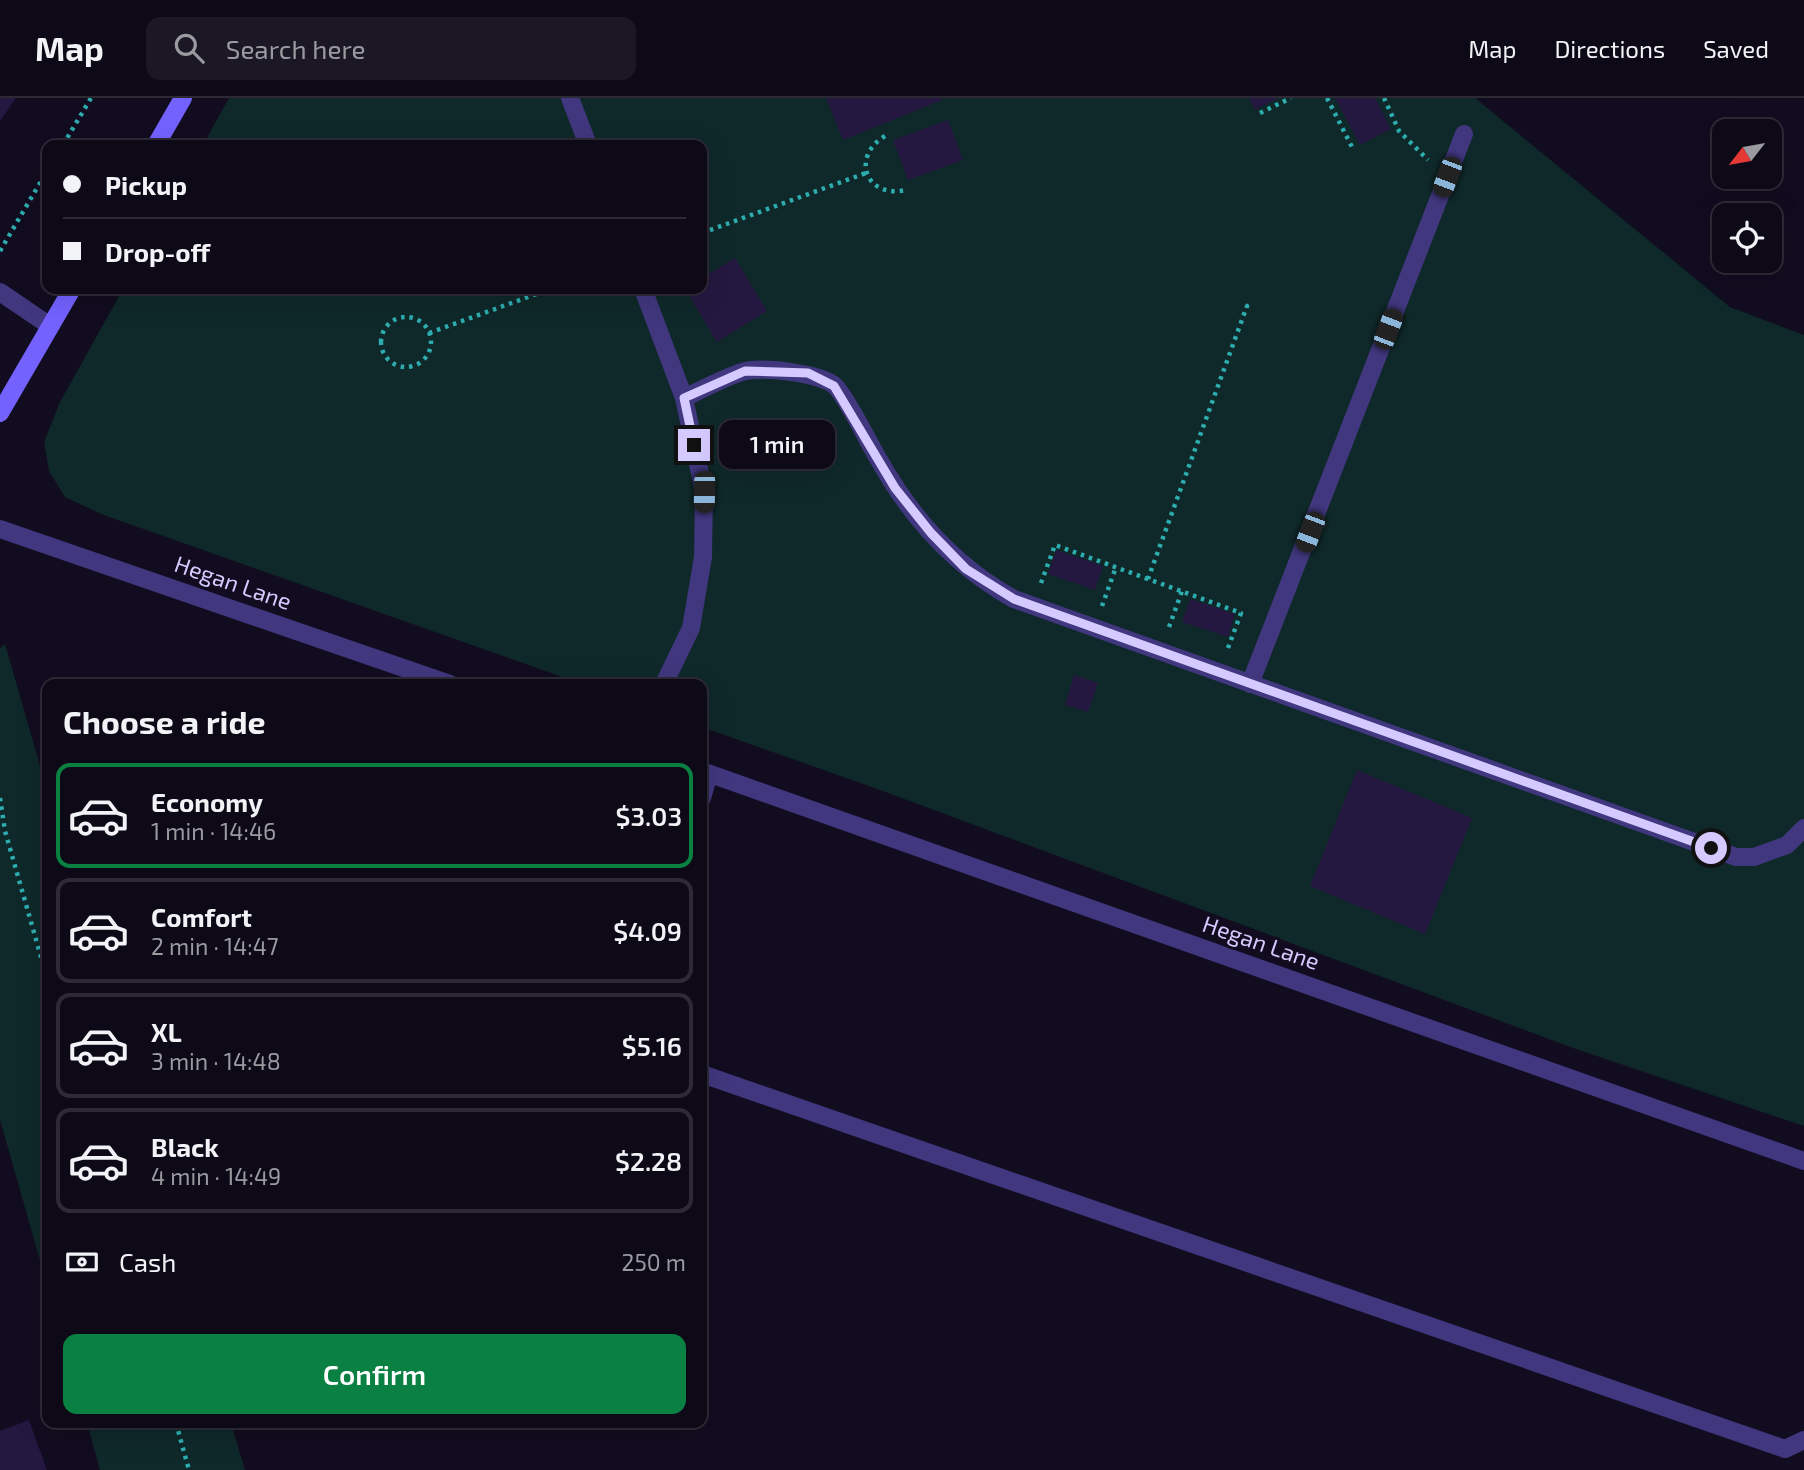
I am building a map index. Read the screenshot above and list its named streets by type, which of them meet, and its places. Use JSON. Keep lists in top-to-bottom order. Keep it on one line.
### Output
{"streets":{"street":["Hegan Lane"]},"north":"bottom left","page":{"header":"Map","search":"Search here","nav":["Map","Directions","Saved"],"banner":["Pickup","Drop-off"],"bubble":"1 min","heading":"Choose a ride","list":[{"name":"Economy","note":"1 min · 14:46","value":"$3.03"},{"name":"Comfort","note":"2 min · 14:47","value":"$4.09"},{"name":"XL","note":"3 min · 14:48","value":"$5.16"},{"name":"Black","note":"4 min · 14:49","value":"$2.28"}],"pay":["Cash","250 m"],"buttons":"Confirm"}}
